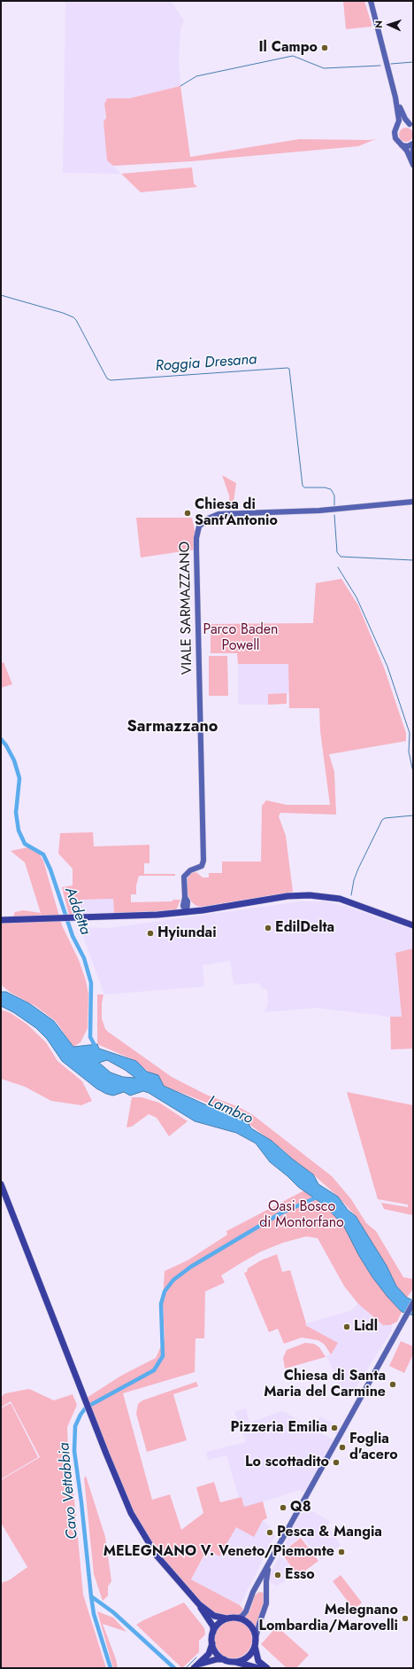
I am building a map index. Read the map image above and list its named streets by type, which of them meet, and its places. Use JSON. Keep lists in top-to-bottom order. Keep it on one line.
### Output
{"streets":{"street":["VIALE SARMAZZANO"]},"districts":["Sarmazzano"],"water":["Roggia Dresana","Addetta","Lambro","Cavo Vettabbia"],"parks":["Parco Baden Powell","Oasi Bosco di Montorfano"],"places":["Il Campo","Chiesa di Sant'Antonio","EdilDelta","Hyiundai","Lidl","Chiesa di Santa Maria del Carmine","Pizzeria Emilia","Foglia d'acero","Lo scottadito","Q8","Pesca & Mangia","MELEGNANO V. Veneto/Piemonte","Esso","Melegnano Lombardia/Marovelli"],"north":"left"}
